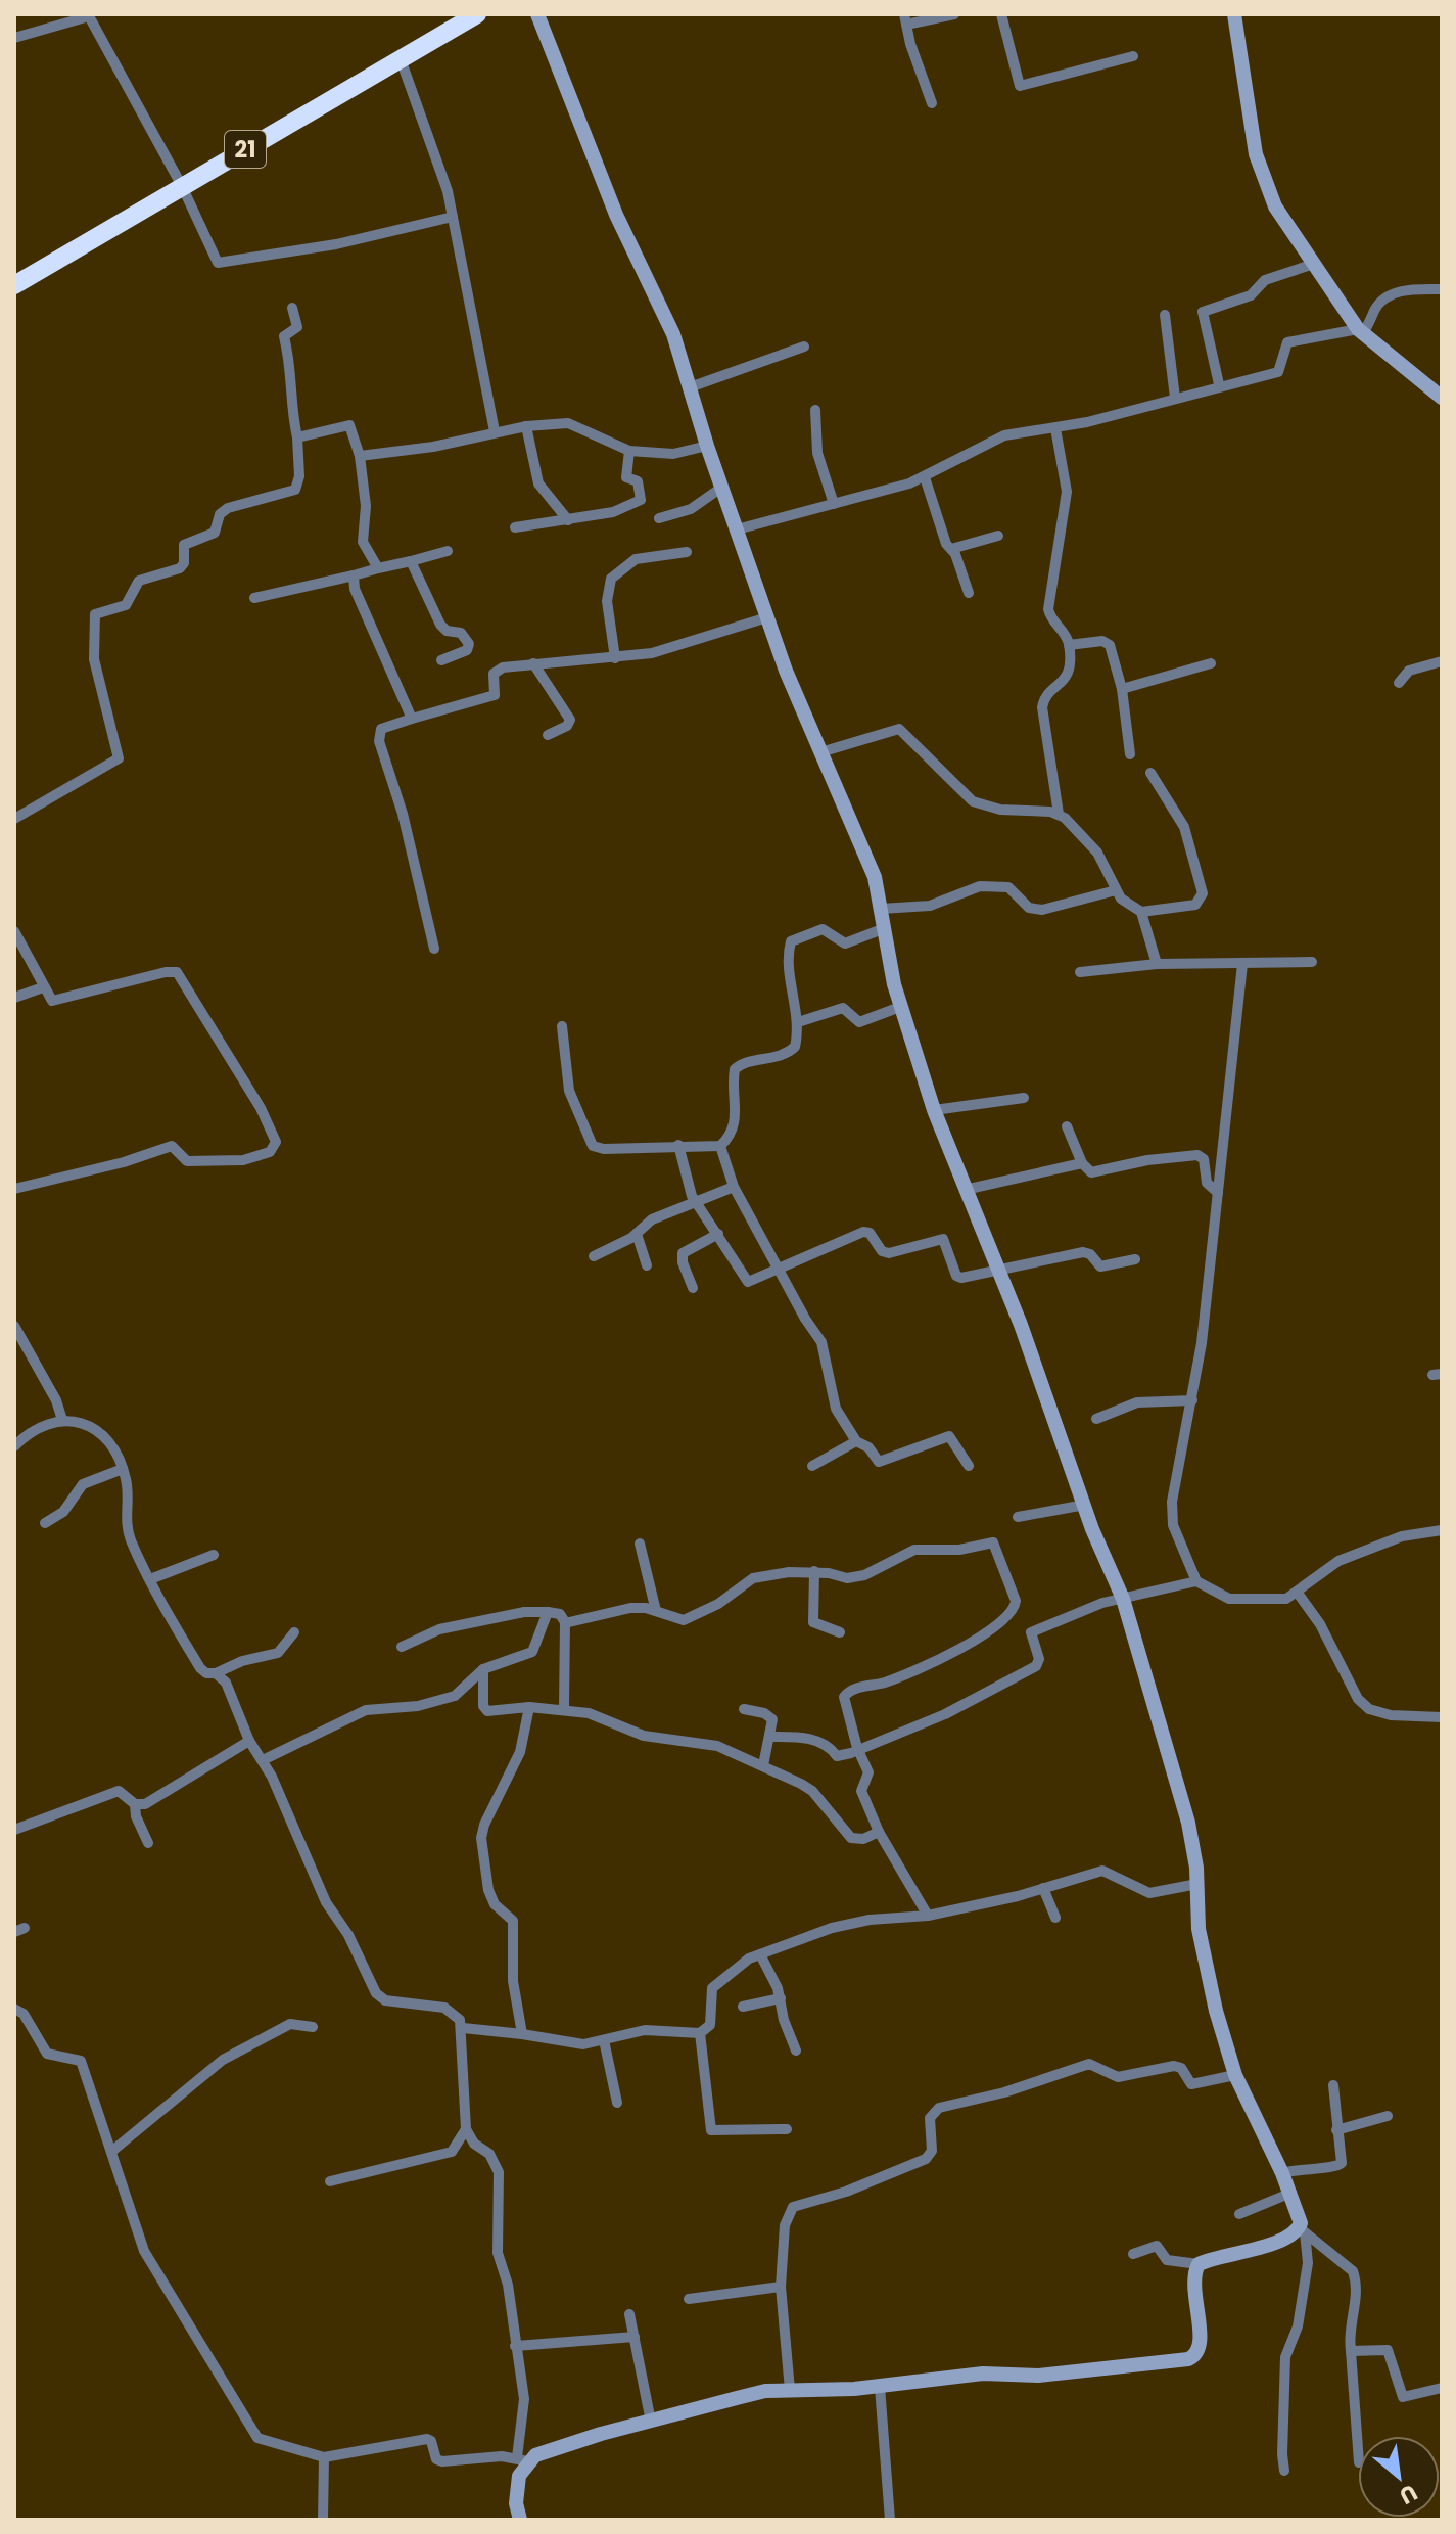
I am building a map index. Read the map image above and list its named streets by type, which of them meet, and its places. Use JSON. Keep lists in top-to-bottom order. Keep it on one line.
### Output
{"streets":{"highway":["21"]},"north":"bottom right"}
